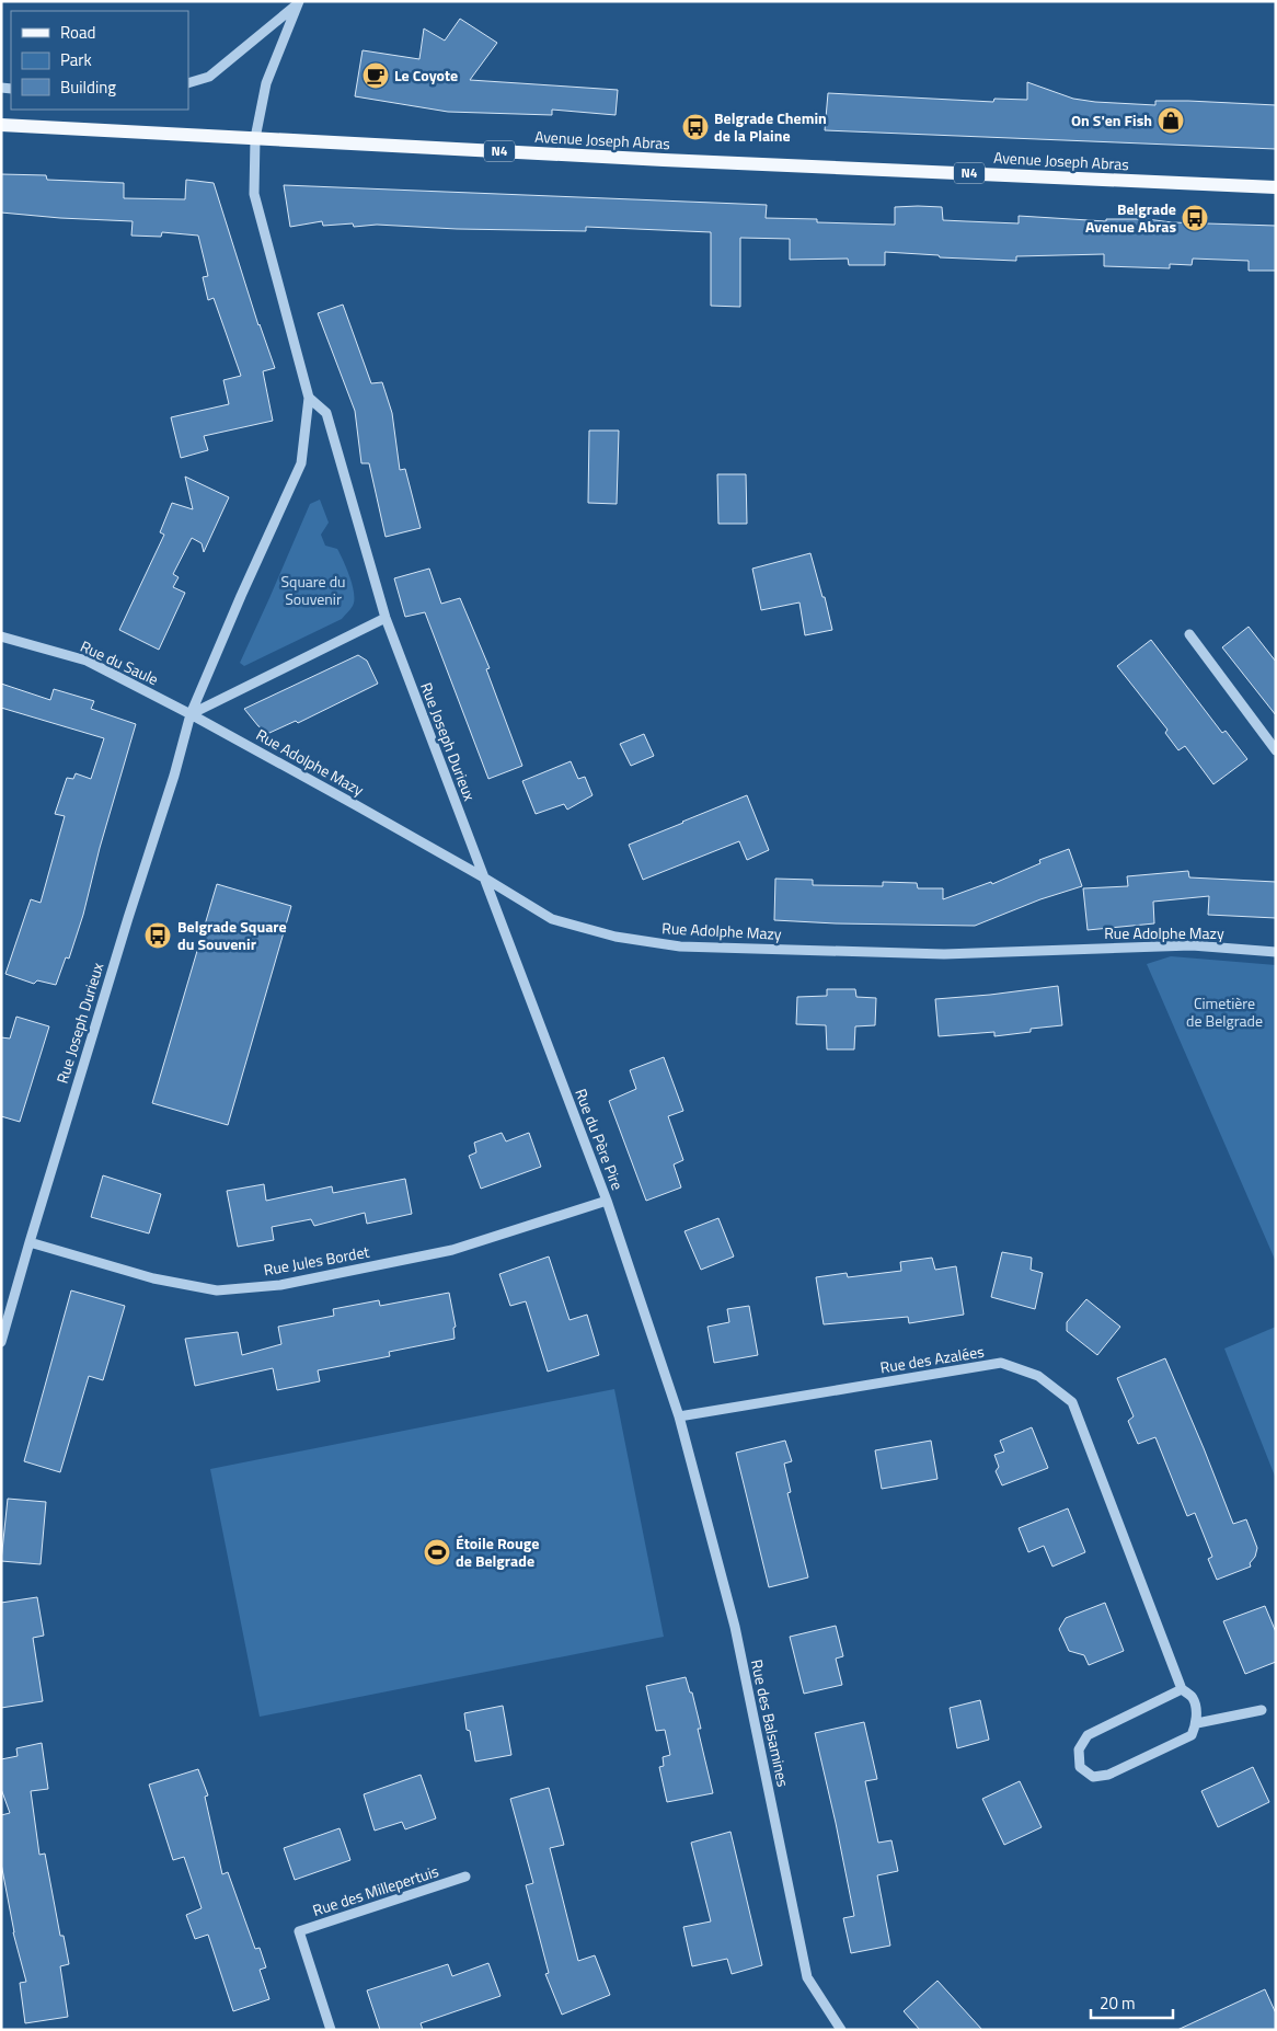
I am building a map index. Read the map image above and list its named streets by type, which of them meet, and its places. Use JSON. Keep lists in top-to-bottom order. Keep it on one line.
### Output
{"streets":{"main road":["Avenue Joseph Abras","N4"],"street":["Rue du Saule","Rue Joseph Durieux","Rue Adolphe Mazy","Rue du Père Pire","Rue Jules Bordet","Rue des Azalées","Rue des Balsamines","Rue des Millepertuis"]},"crossings":[["Avenue Joseph Abras","N4"],["Rue du Saule","Rue Joseph Durieux"],["Rue du Saule","Rue Adolphe Mazy"],["Rue Joseph Durieux","Rue Adolphe Mazy"],["Rue Joseph Durieux","Rue du Père Pire"],["Rue Joseph Durieux","Rue Jules Bordet"],["Rue Adolphe Mazy","Rue du Père Pire"],["Rue du Père Pire","Rue Jules Bordet"],["Rue du Père Pire","Rue des Azalées"],["Rue du Père Pire","Rue des Balsamines"],["Rue des Azalées","Rue des Balsamines"]],"parks":["Square du Souvenir","Cimetière de Belgrade"],"places":{"cafe":["Le Coyote"],"shop":["On S'en Fish"],"bus stop":["Belgrade Chemin de la Plaine","Belgrade Avenue Abras","Belgrade Square du Souvenir"],"sports":["Étoile Rouge de Belgrade"]},"legend":["Road","Park","Building"],"scale_bar":"20 m"}
